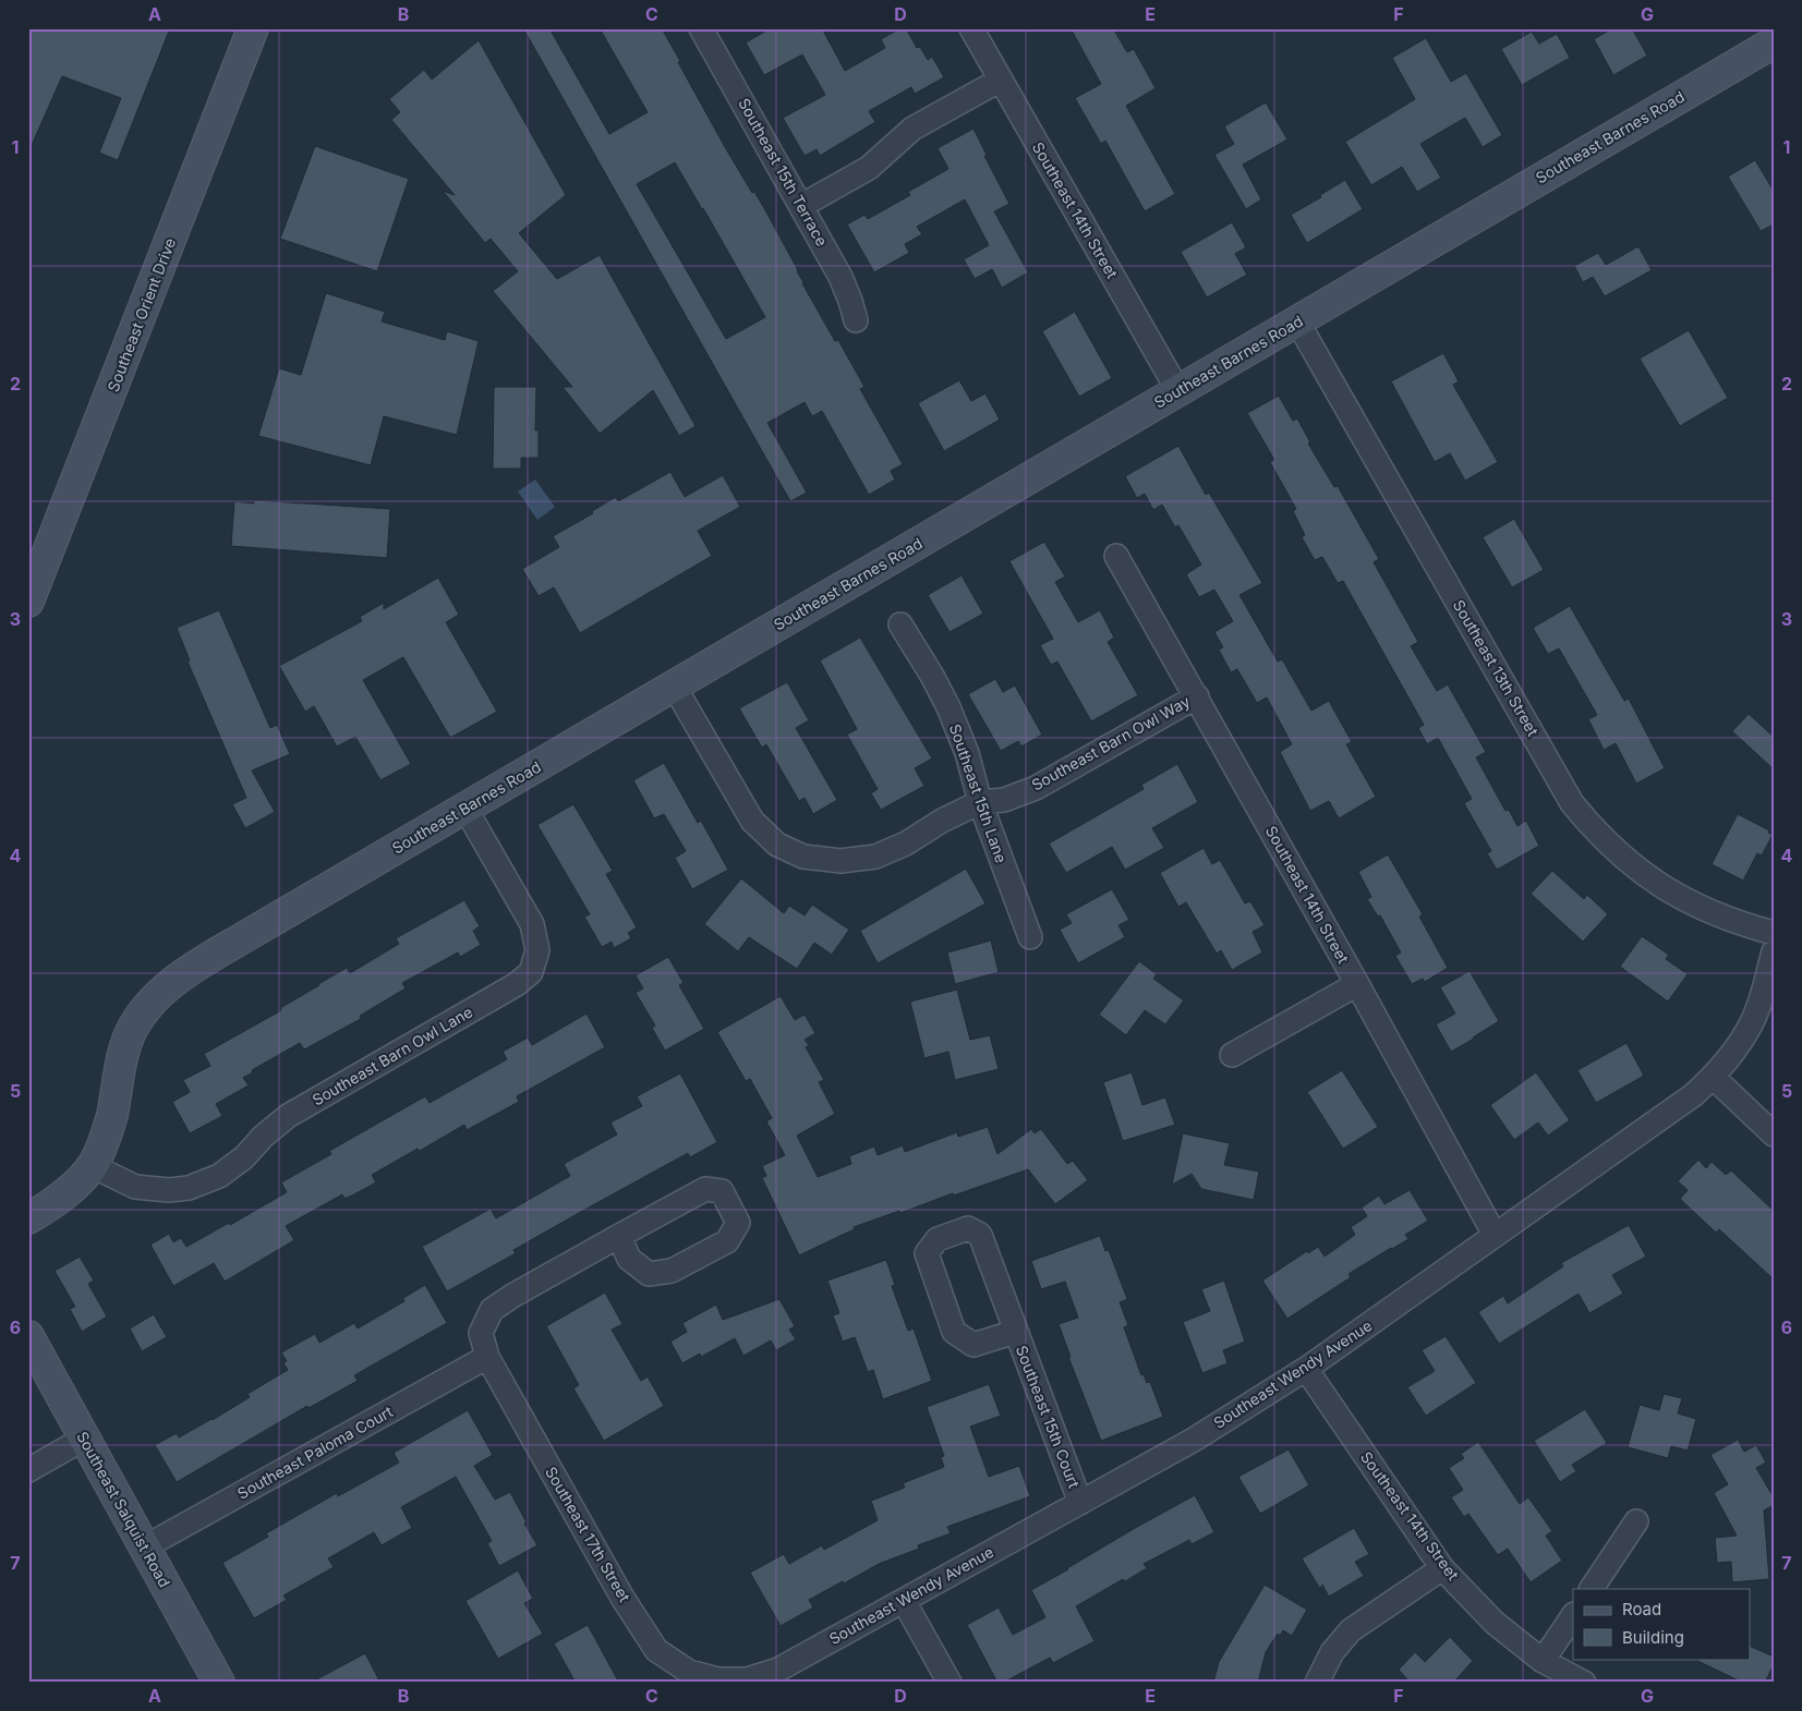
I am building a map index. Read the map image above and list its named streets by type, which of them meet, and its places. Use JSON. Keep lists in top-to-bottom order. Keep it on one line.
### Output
{"streets":{"street":["Southeast Barnes Road","Southeast 15th Terrace","Southeast 14th Street","Southeast Orient Drive","Southeast 13th Street","Southeast Barn Owl Way","Southeast 15th Lane","Southeast Barn Owl Lane","Southeast Wendy Avenue","Southeast 15th Court","Southeast Paloma Court","Southeast Salquist Road","Southeast 17th Street"]},"crossings":[["Southeast Barnes Road","Southeast 14th Street"],["Southeast Barnes Road","Southeast 13th Street"],["Southeast Barnes Road","Southeast Barn Owl Way"],["Southeast Barnes Road","Southeast Barn Owl Lane"],["Southeast 14th Street","Southeast Barn Owl Way"],["Southeast 14th Street","Southeast Wendy Avenue"],["Southeast Barn Owl Way","Southeast 15th Lane"],["Southeast Wendy Avenue","Southeast 15th Court"],["Southeast Wendy Avenue","Southeast 17th Street"],["Southeast Paloma Court","Southeast Salquist Road"],["Southeast Paloma Court","Southeast 17th Street"]],"legend":["Road","Building"],"grid":{"columns":["A","B","C","D","E","F","G"],"rows":["1","2","3","4","5","6","7"]}}
